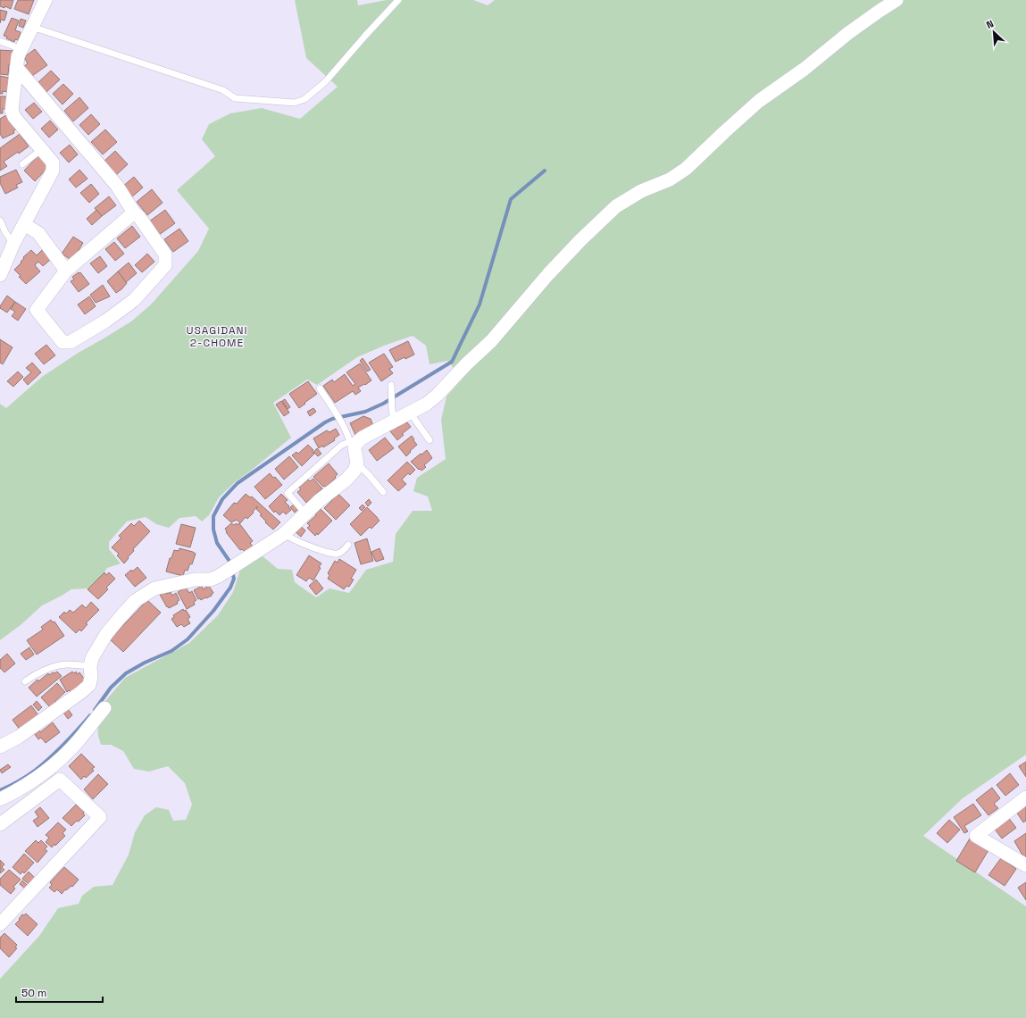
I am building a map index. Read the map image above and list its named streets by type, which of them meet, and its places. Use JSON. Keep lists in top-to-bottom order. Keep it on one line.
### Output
{"districts":["USAGIDANI 2-CHOME"],"scale_bar":"50 m","north":"top left"}
